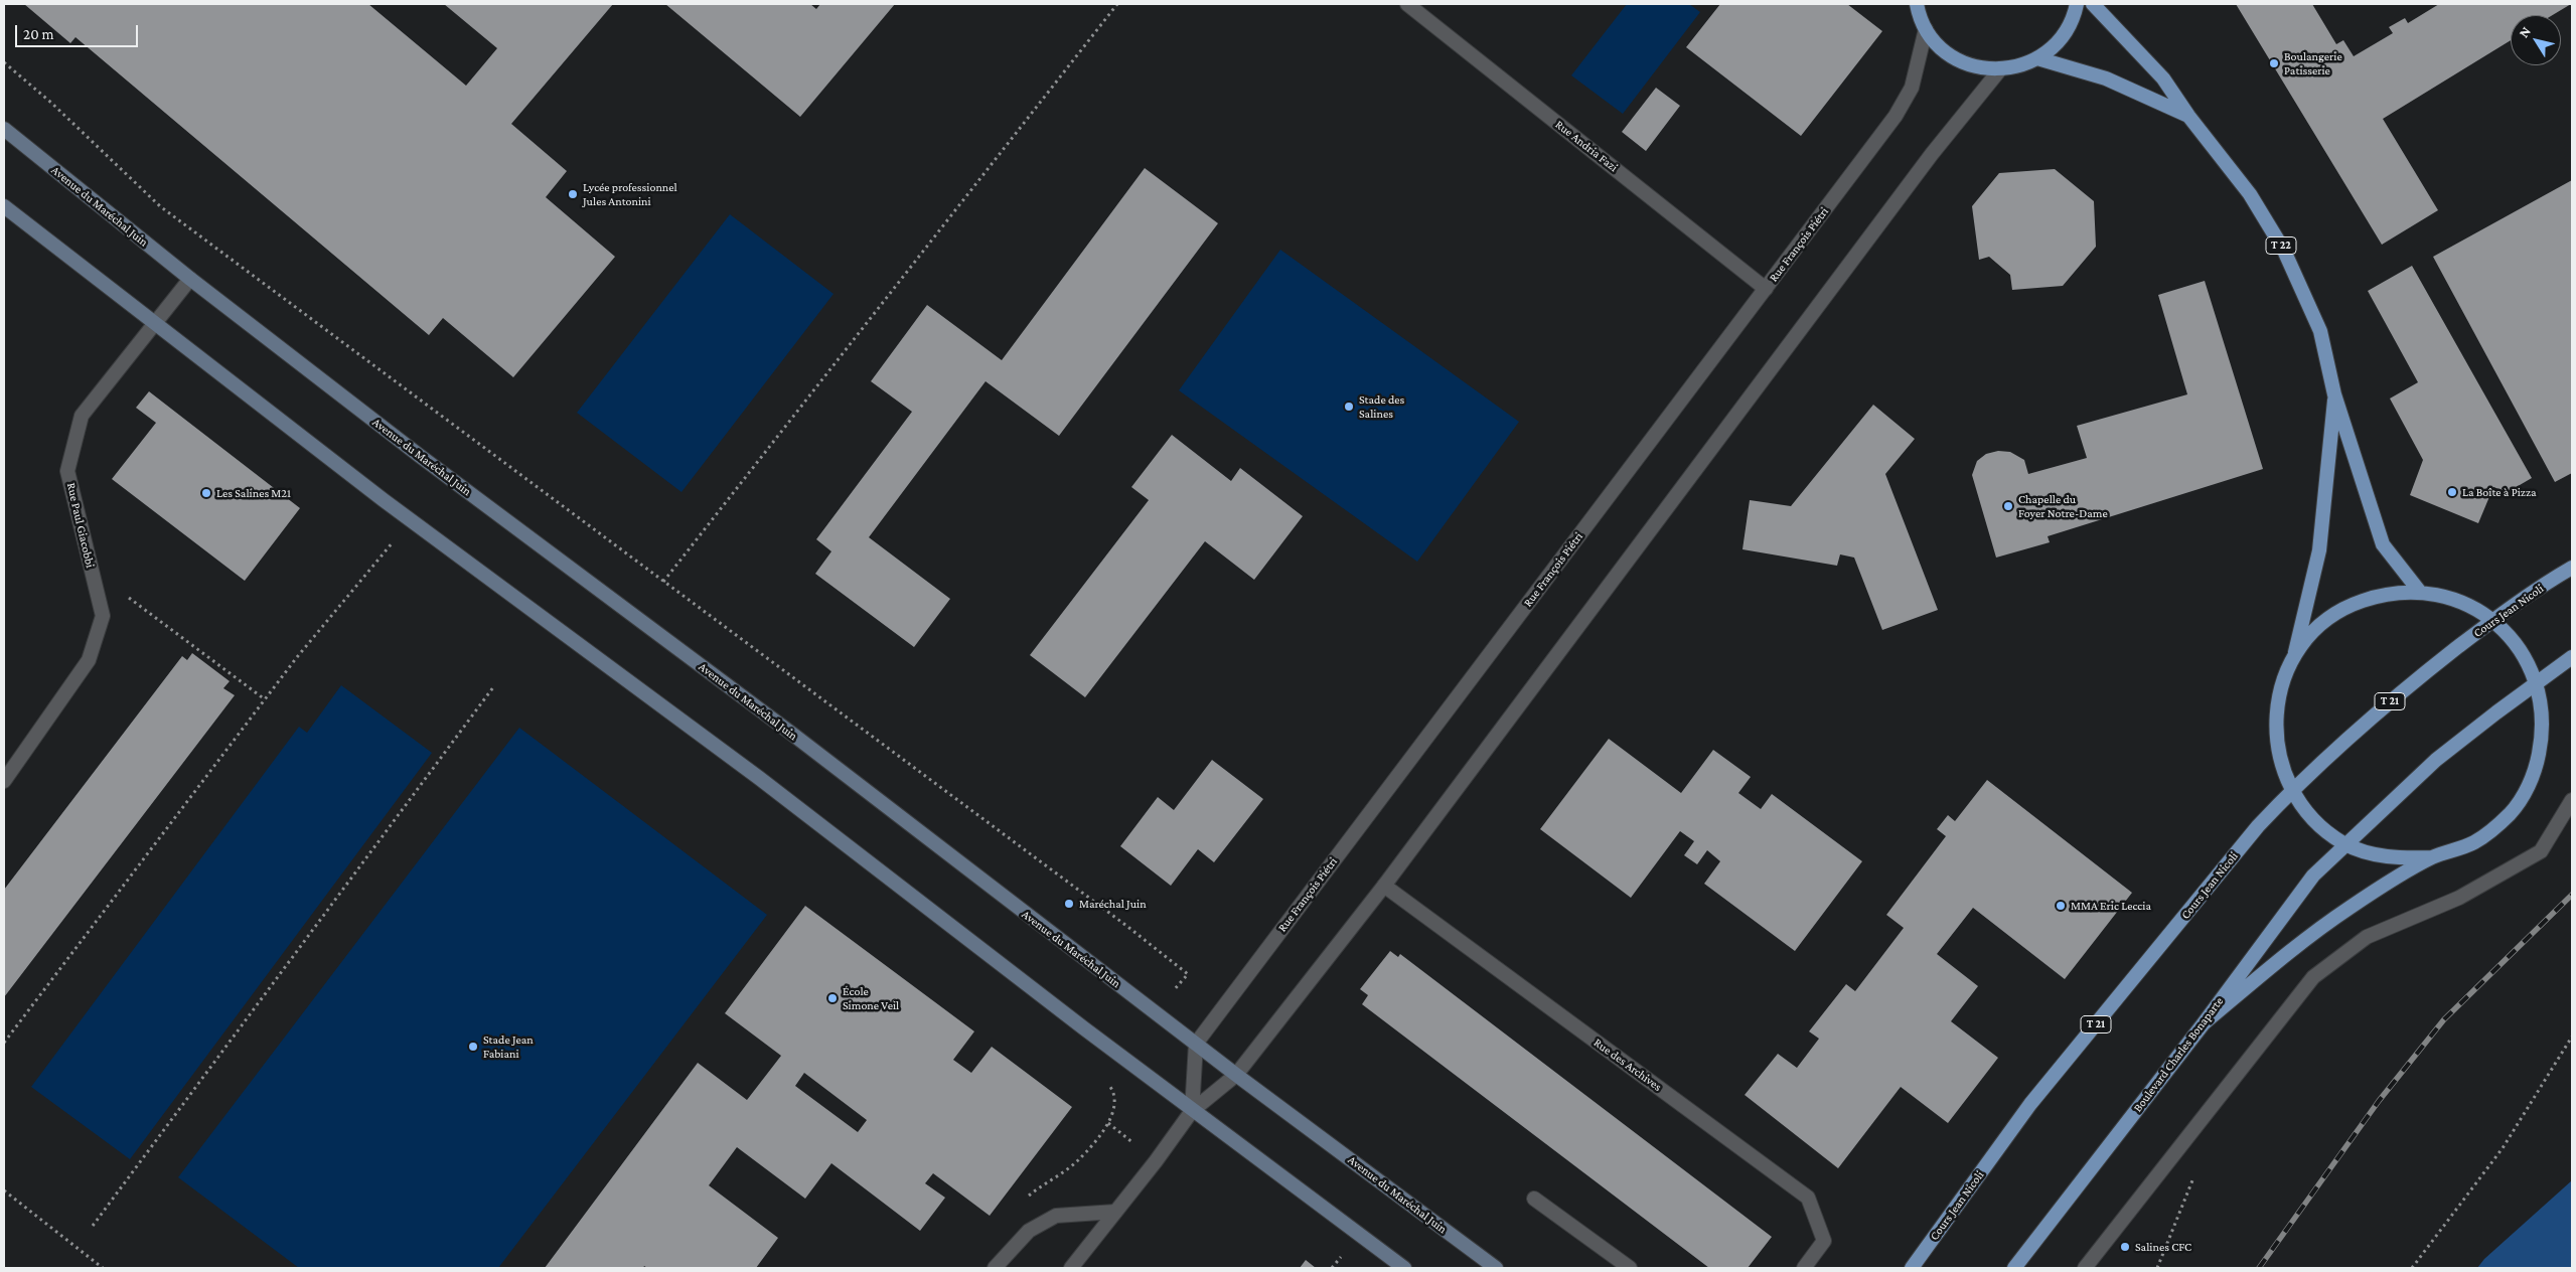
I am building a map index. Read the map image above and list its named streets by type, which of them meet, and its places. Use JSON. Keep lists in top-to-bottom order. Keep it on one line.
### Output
{"streets":{"main road":["Avenue du Maréchal Juin","T 22","Cours Jean Nicoli","T 21","Boulevard Charles Bonaparte"],"street":["Rue Andria Fazi","Rue François Piétri","Rue Paul Giacobbi","Rue des Archives"]},"crossings":[["Rue Andria Fazi","Rue François Piétri"],["Avenue du Maréchal Juin","Rue François Piétri"],["Avenue du Maréchal Juin","Rue Paul Giacobbi"]],"places":["Boulangerie Patisserie","Lycée professionnel Jules Antonini","Stade des Salines","La Boîte à Pizza","Les Salines M21","Chapelle du Foyer Notre-Dame","Maréchal Juin","MMA Eric Leccia","École Simone Veil","Stade Jean Fabiani","Salines CFC"],"scale_bar":"20 m","north":"top left"}
